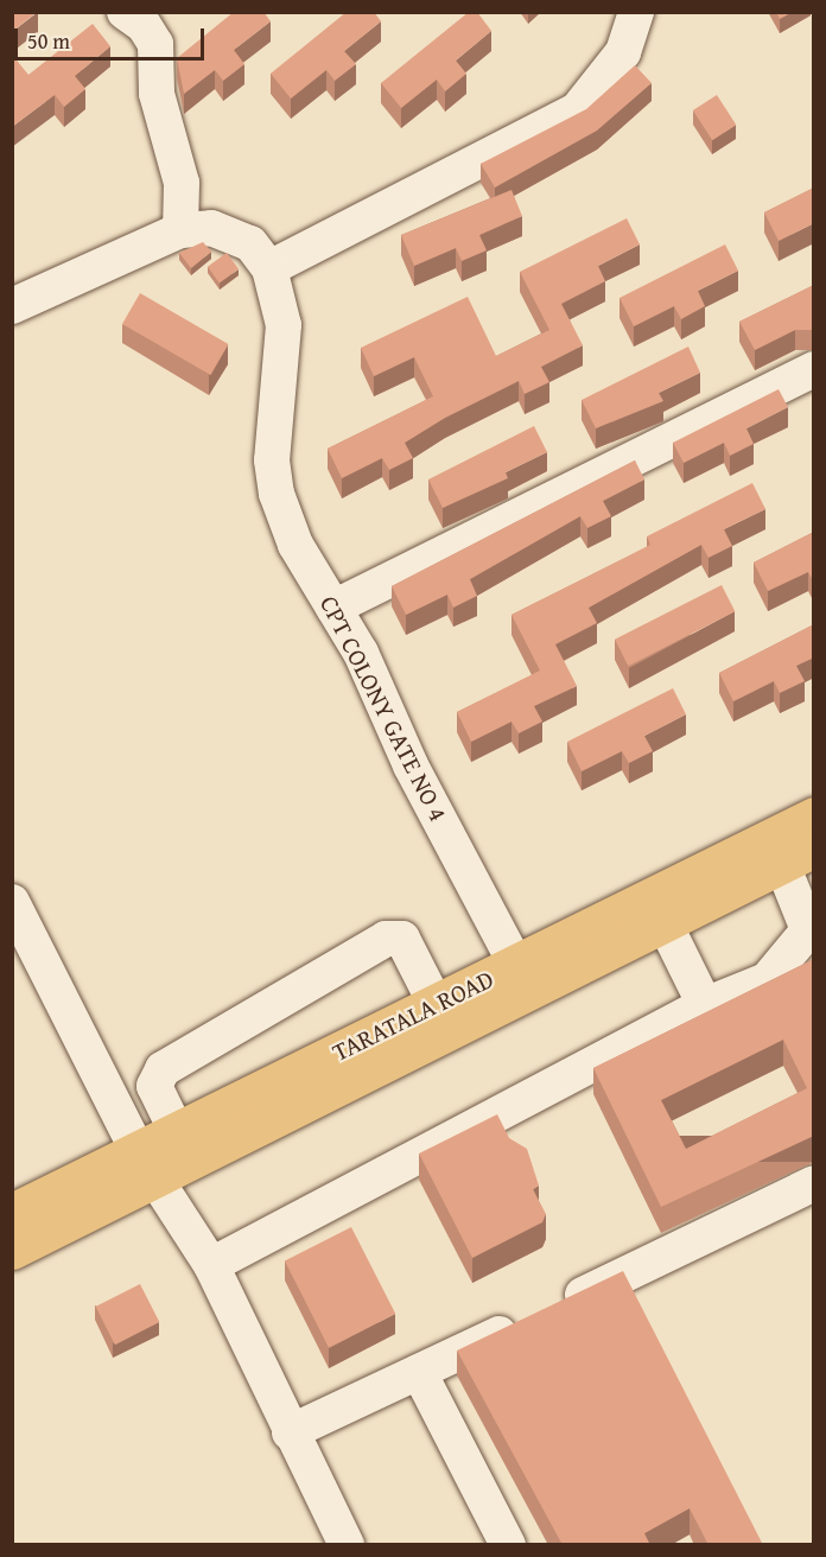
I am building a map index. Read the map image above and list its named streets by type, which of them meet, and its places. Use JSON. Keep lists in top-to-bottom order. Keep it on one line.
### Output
{"streets":{"main road":["TARATALA ROAD"],"street":["CPT COLONY GATE NO 4"]},"crossings":[["CPT COLONY GATE NO 4","TARATALA ROAD"]],"scale_bar":"50 m"}
